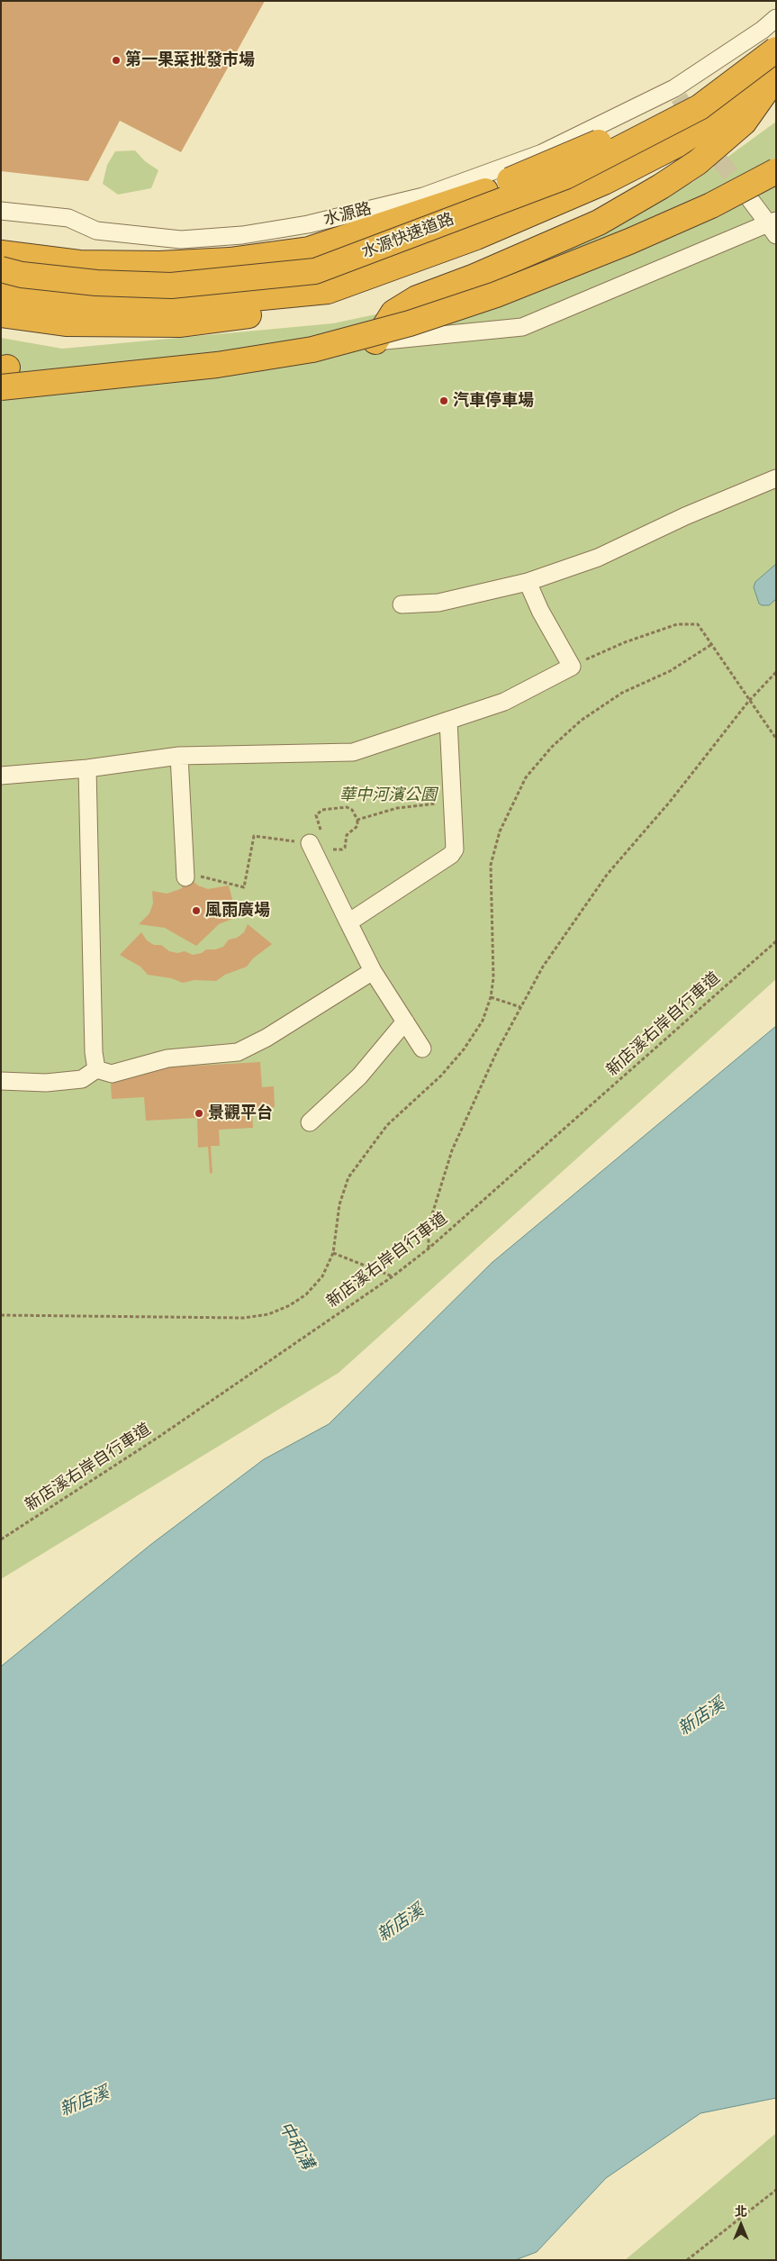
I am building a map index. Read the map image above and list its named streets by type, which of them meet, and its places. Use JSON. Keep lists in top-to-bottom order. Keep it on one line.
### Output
{"streets":{"highway":["水源快速道路"],"lane":["水源路"],"path":["新店溪右岸自行車道"]},"crossings":[["水源路","水源快速道路"]],"water":["新店溪","中和溝"],"parks":["華中河濱公園"],"places":["第一果菜批發市場","汽車停車場","風雨廣場","景觀平台"],"north":"top"}
